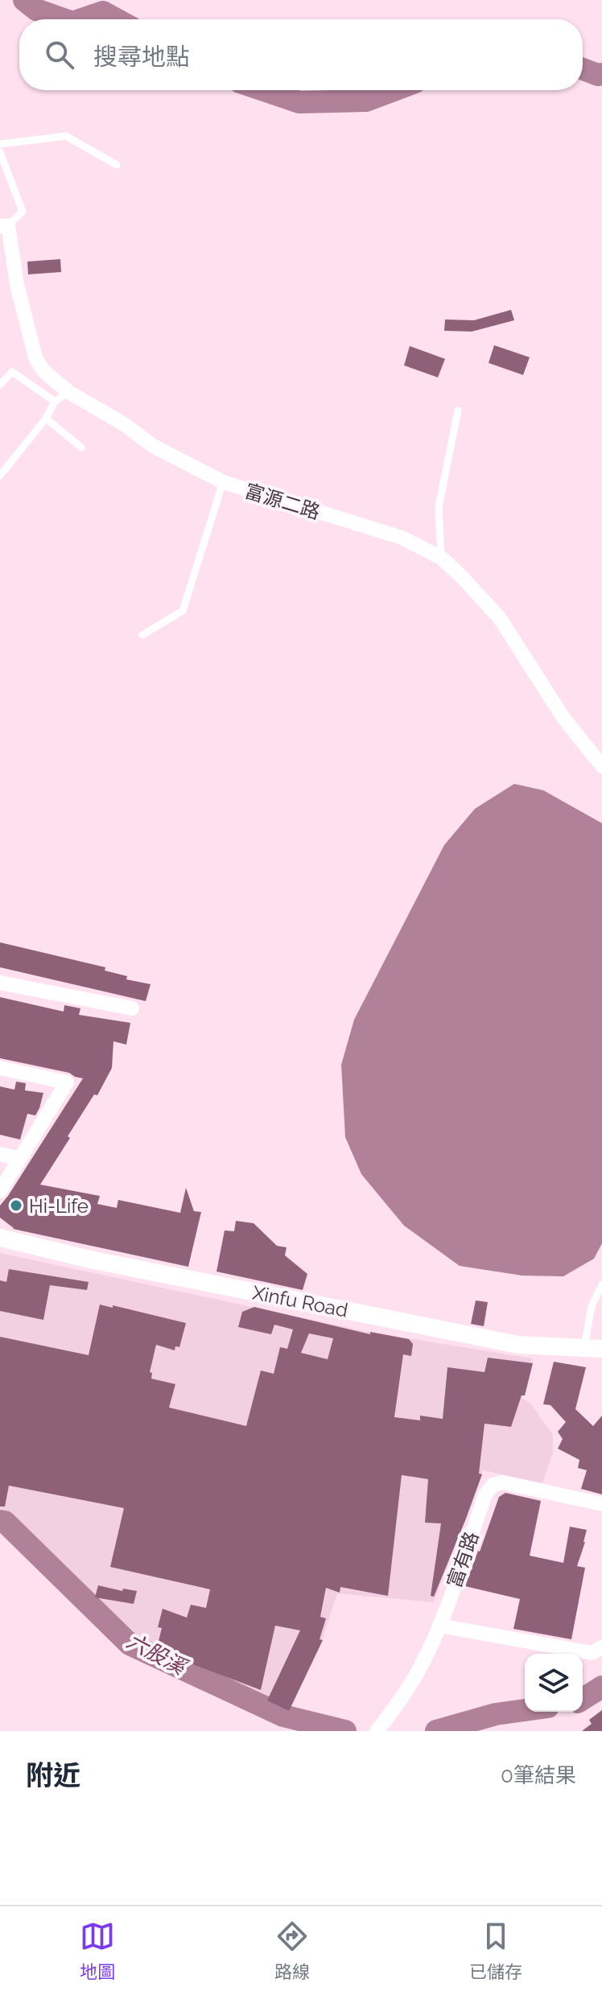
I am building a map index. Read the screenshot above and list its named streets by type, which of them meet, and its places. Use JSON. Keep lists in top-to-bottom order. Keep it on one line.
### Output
{"streets":{"street":["富源二路","Xinfu Road","富有路"]},"water":["六股溪"],"places":["Hi-Life"],"page":{"search":"搜尋地點","heading":["附近","0筆結果"],"nav":["地圖","路線","已儲存"]}}
